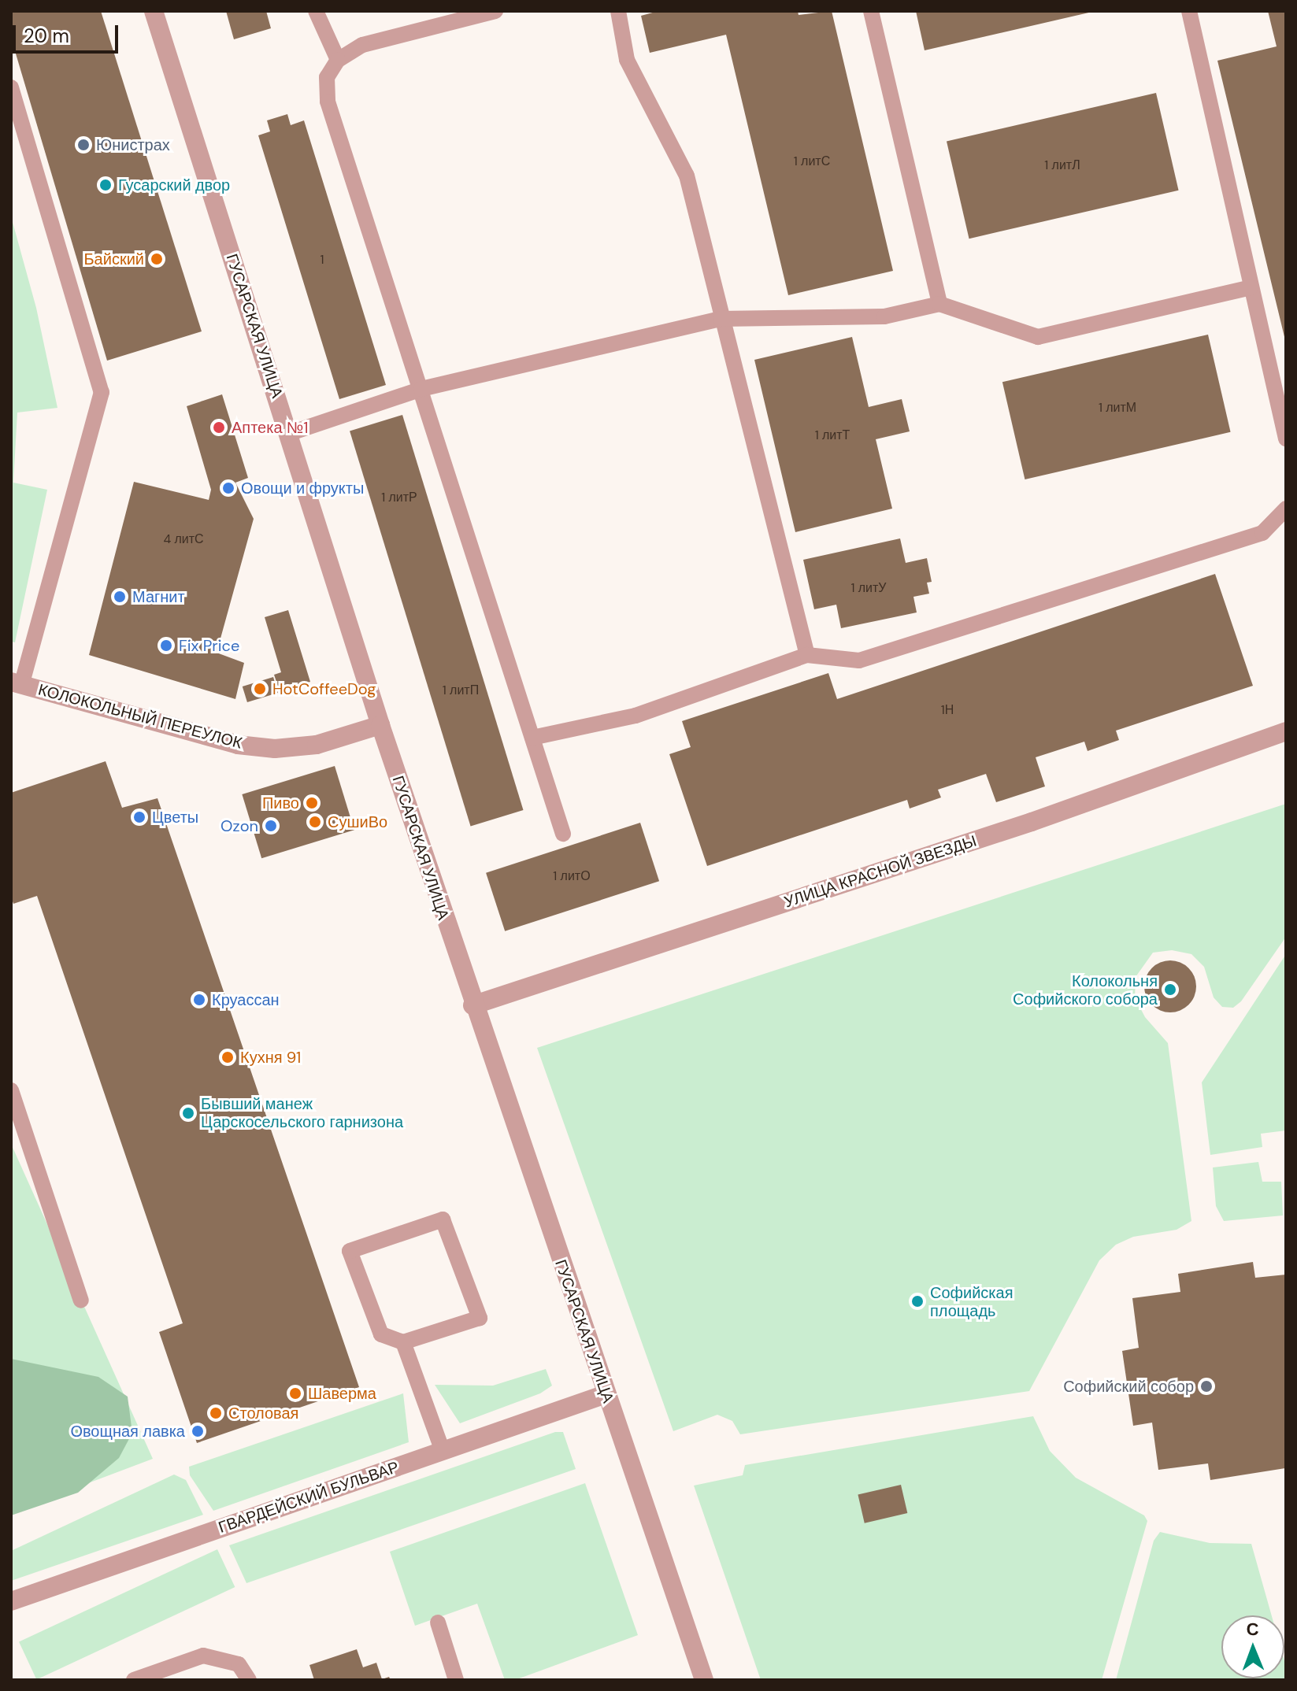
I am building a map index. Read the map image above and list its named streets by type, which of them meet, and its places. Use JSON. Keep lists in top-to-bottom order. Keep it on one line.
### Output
{"streets":{"street":["ГУСАРСКАЯ УЛИЦА","КОЛОКОЛЬНЫЙ ПЕРЕУЛОК","УЛИЦА КРАСНОЙ ЗВЕЗДЫ","ГВАРДЕЙСКИЙ БУЛЬВАР"]},"crossings":[["ГУСАРСКАЯ УЛИЦА","КОЛОКОЛЬНЫЙ ПЕРЕУЛОК"],["ГУСАРСКАЯ УЛИЦА","УЛИЦА КРАСНОЙ ЗВЕЗДЫ"],["ГУСАРСКАЯ УЛИЦА","ГВАРДЕЙСКИЙ БУЛЬВАР"]],"places":["Юнистрах","Гусарский двор","Байский","Аптека №1","Овощи и фрукты","Магнит","Fix Price","HotCoffeeDog","Пиво","Цветы","СушиВо","Ozon","Колокольня Софийского собора","Круассан","Кухня 91","Бывший манеж Царскосельского гарнизона","Софийская площадь","Софийский собор","Шаверма","Столовая","Овощная лавка"],"house_numbers":["1 литС","1 литЛ","1","1 литМ","1 литТ","1 литР","4 литС","1 литУ","1 литП","1Н","1 литО"],"scale_bar":"20 m","north":"top"}
